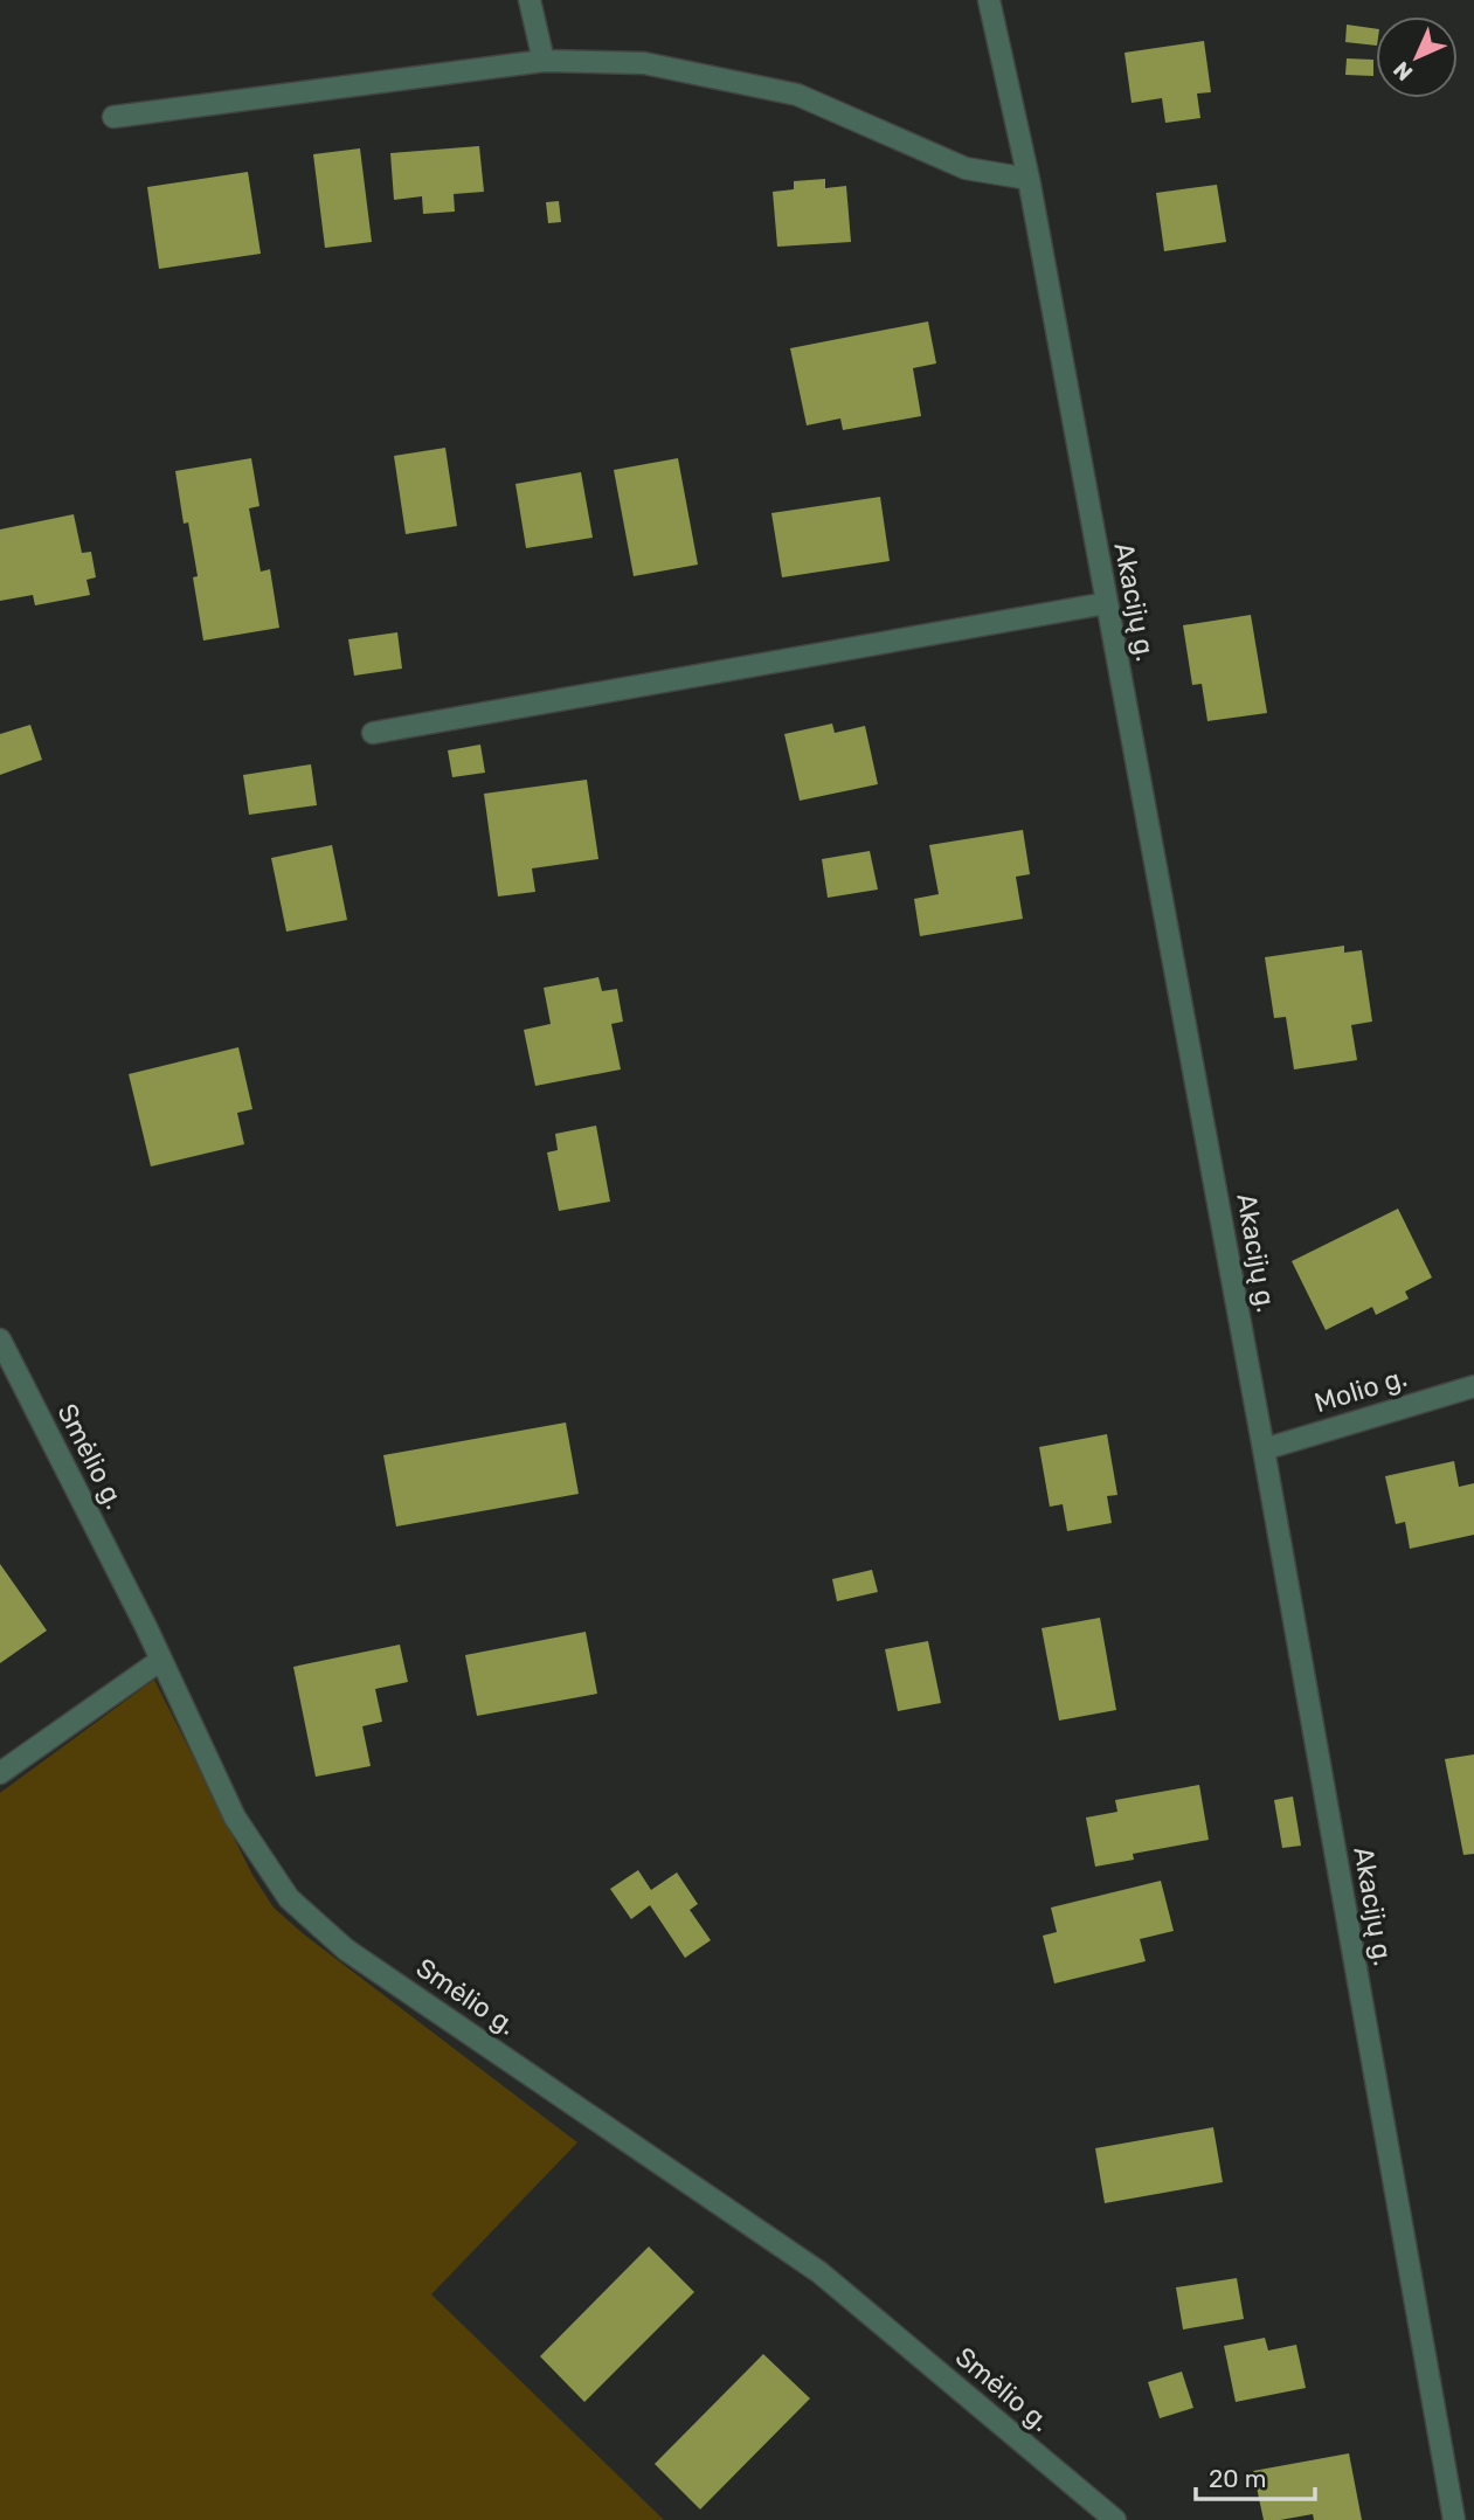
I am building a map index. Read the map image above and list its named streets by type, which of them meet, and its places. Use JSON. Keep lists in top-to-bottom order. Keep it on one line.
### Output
{"streets":{"street":["Akacijų g.","Molio g.","Smėlio g."]},"crossings":[["Akacijų g.","Molio g."]],"scale_bar":"20 m","north":"bottom left"}
